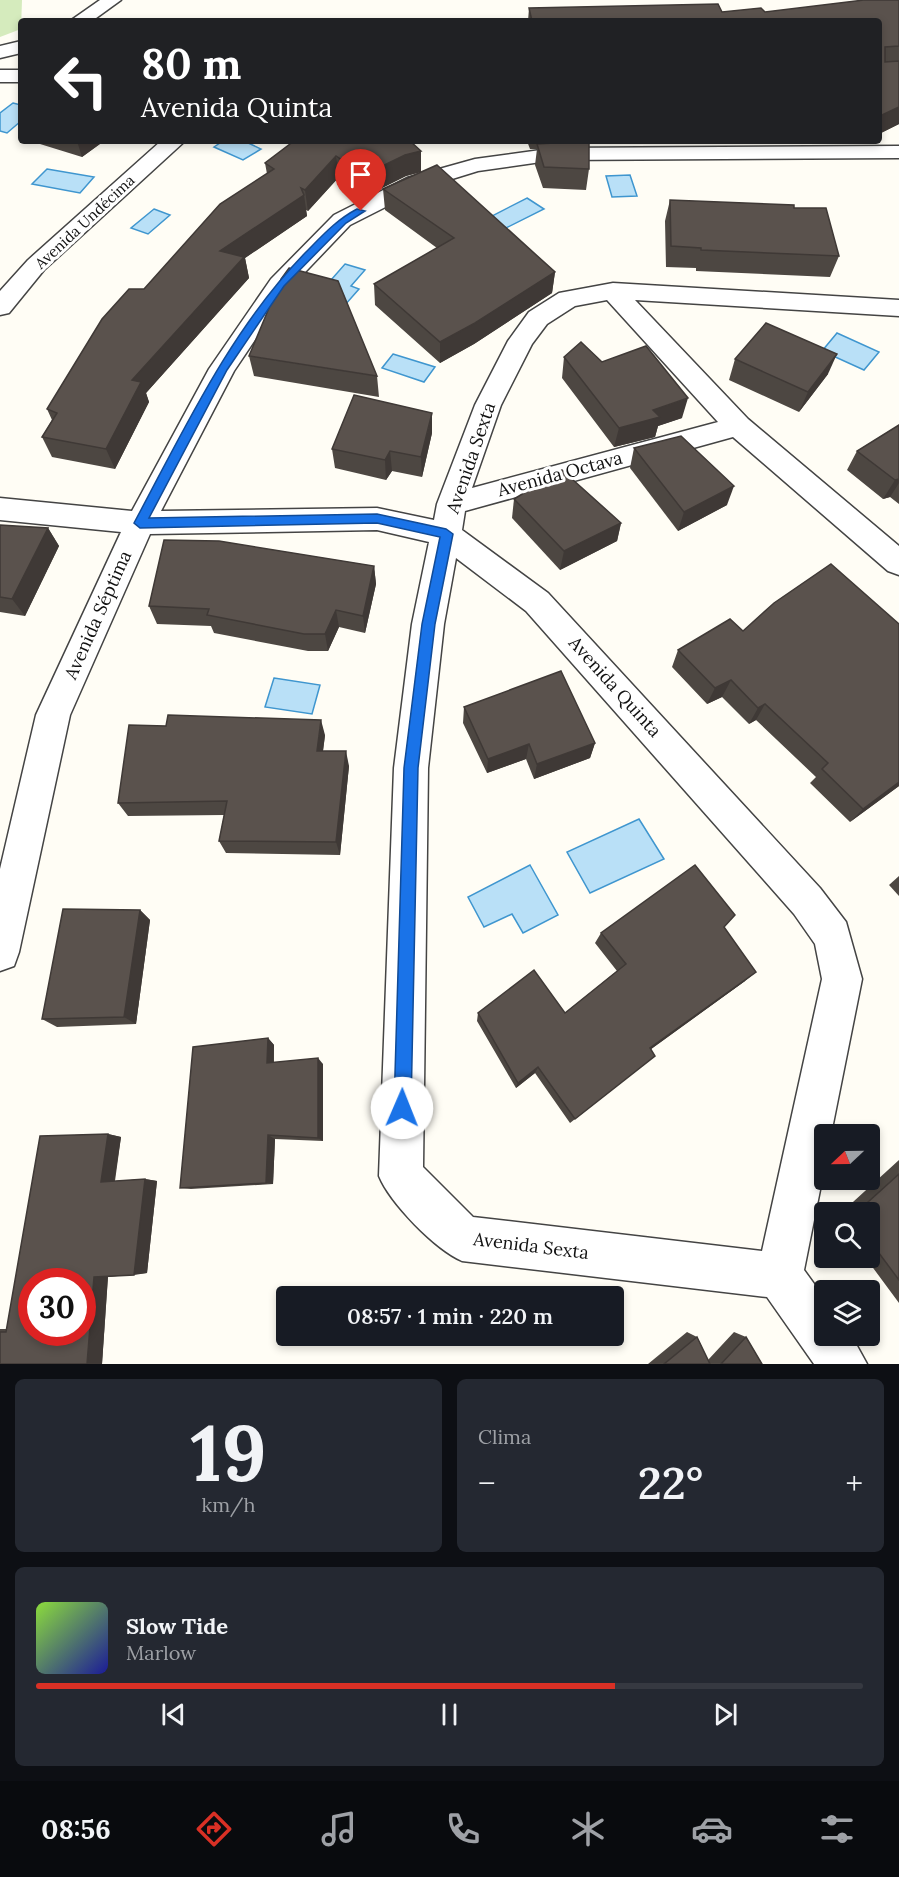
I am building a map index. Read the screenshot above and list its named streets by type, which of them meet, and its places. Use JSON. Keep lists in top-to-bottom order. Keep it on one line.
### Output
{"streets":{"street":["Avenida Undécima","Avenida Sexta","Avenida Octava","Avenida Séptima","Avenida Quinta"]},"crossings":[["Avenida Sexta","Avenida Octava"],["Avenida Sexta","Avenida Quinta"],["Avenida Octava","Avenida Quinta"],["Avenida Séptima","Avenida Quinta"]],"north":"left","page":{"turn":["80 m","Avenida Quinta"],"limit":"30","trip":"08:57 · 1 min · 220 m","tile":[["19","km/h"],"Clima"],"heat":["−","22°","+"],"song":["Slow Tide","Marlow"],"tabs":"08:56"}}
